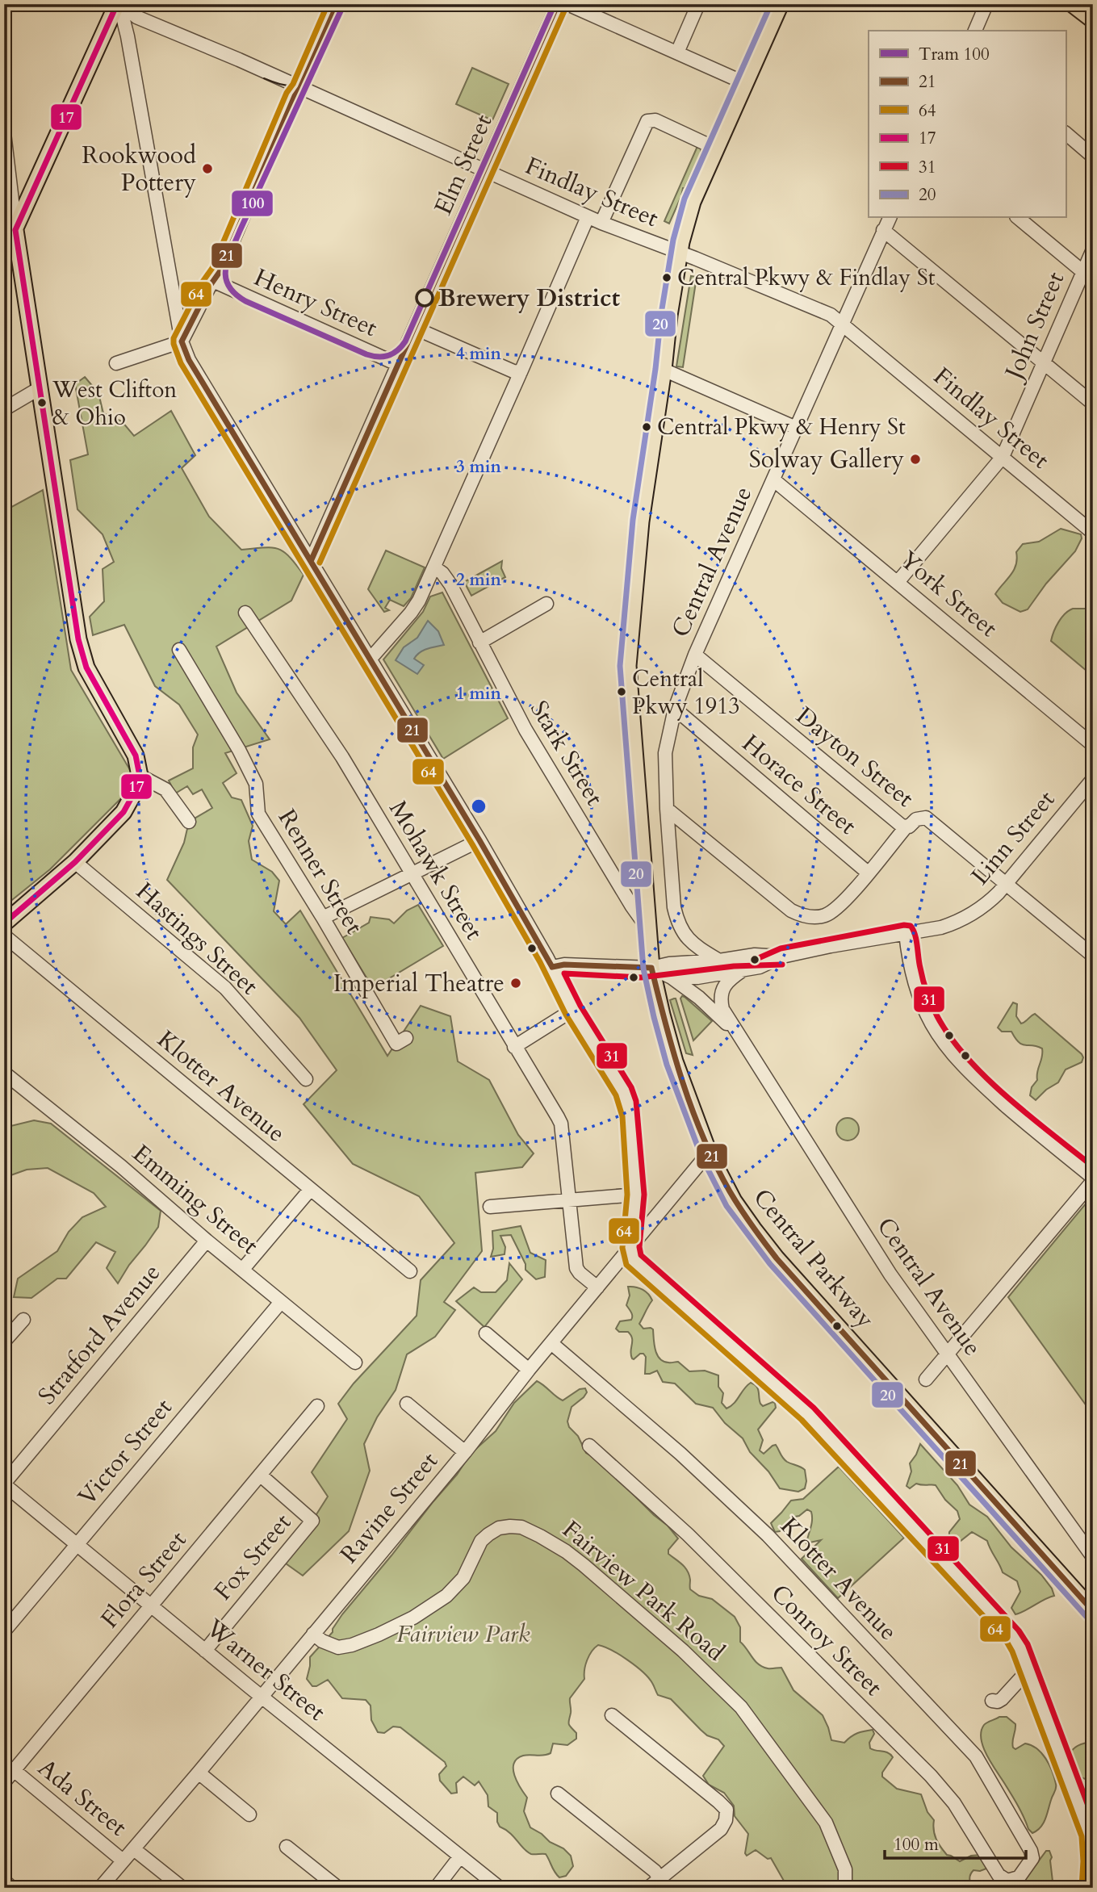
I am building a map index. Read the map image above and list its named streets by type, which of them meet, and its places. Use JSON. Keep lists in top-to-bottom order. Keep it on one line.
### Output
{"streets":{"main road":["Central Parkway"],"street":["Elm Street","Findlay Street","Henry Street","John Street","Central Avenue","York Street","Stark Street","Dayton Street","Horace Street","Linn Street","Mohawk Street","Renner Street","Hastings Street","Klotter Avenue","Emming Street","Stratford Avenue","Victor Street","Ravine Street","Fox Street","Flora Street","Fairview Park Road","Conroy Street","Warner Street","Ada Street"]},"crossings":[["Elm Street","Findlay Street"],["Elm Street","Henry Street"],["Findlay Street","John Street"],["Findlay Street","Central Avenue"],["Findlay Street","Central Parkway"],["John Street","York Street"],["Central Avenue","York Street"],["Central Avenue","Dayton Street"],["Central Avenue","Horace Street"],["Central Avenue","Central Parkway"],["Stark Street","Central Parkway"],["Dayton Street","Linn Street"],["Mohawk Street","Ravine Street"],["Klotter Avenue","Ravine Street"],["Klotter Avenue","Conroy Street"],["Emming Street","Stratford Avenue"],["Emming Street","Victor Street"],["Central Parkway","Ravine Street"],["Stratford Avenue","Warner Street"],["Victor Street","Warner Street"],["Ravine Street","Fairview Park Road"],["Ravine Street","Warner Street"],["Ravine Street","Ada Street"],["Fox Street","Flora Street"],["Fox Street","Warner Street"],["Flora Street","Warner Street"],["Flora Street","Ada Street"]],"parks":["Fairview Park"],"places":["Rookwood Pottery","Central Pkwy & Findlay St","Brewery District","West Clifton & Ohio","Central Pkwy & Henry St","Solway Gallery","Central Pkwy 1913","Imperial Theatre"],"lines":["tram line 100","transit line 21","transit line 64","transit line 17","transit line 20","transit line 31"],"legend":["Tram 100","21","64","17","31","20"],"scale_bar":"100 m","rings":["4 min","3 min","2 min","1 min"]}
